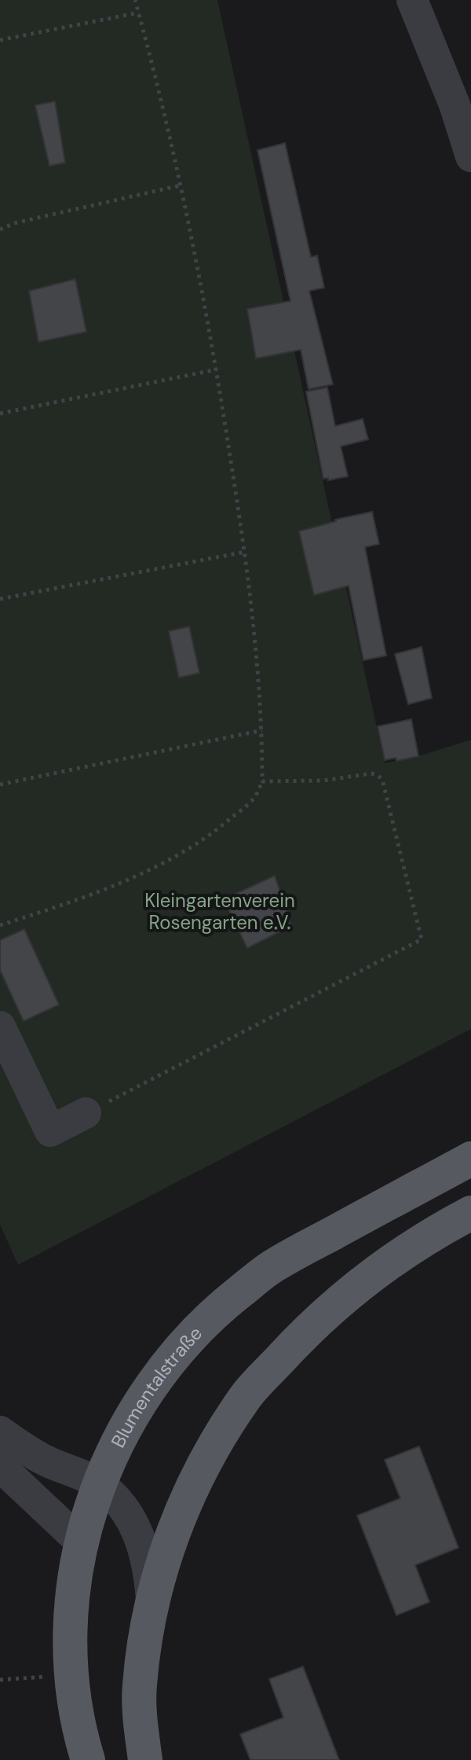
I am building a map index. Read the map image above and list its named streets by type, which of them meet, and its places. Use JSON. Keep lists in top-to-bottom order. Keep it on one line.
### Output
{"streets":{"main road":["Blumentalstraße"]},"parks":["Kleingartenverein Rosengarten e.V."]}
